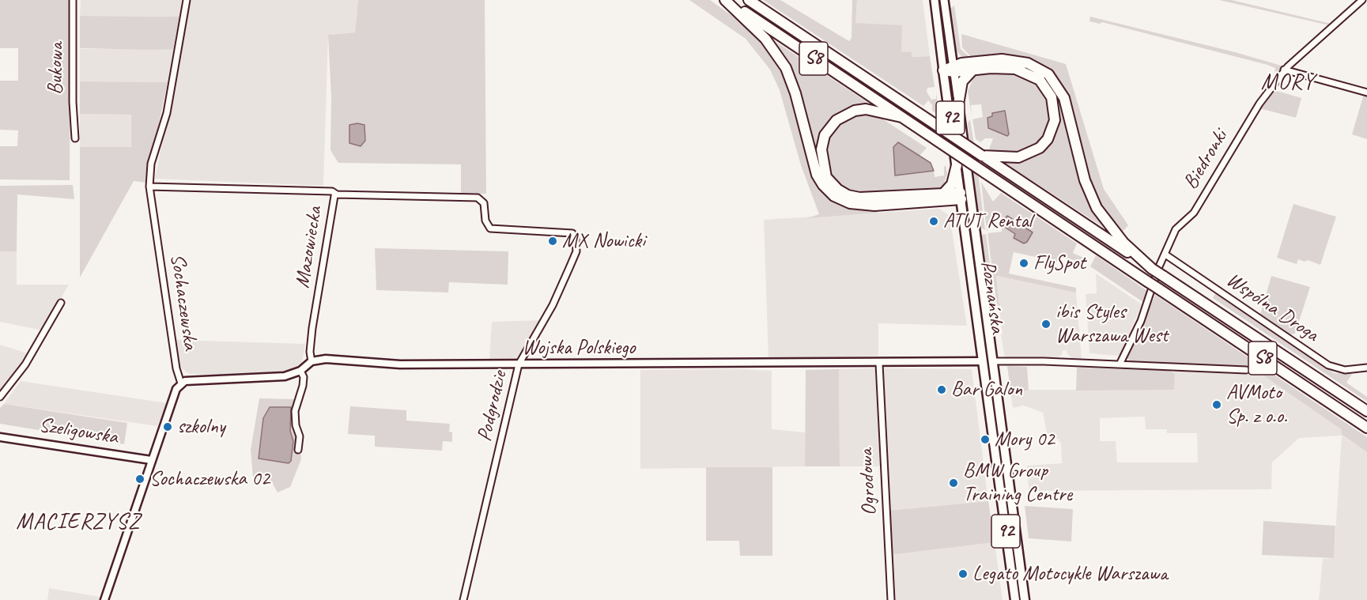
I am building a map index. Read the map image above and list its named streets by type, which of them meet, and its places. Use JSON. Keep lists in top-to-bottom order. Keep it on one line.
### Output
{"streets":{"highway":["S8"],"main road":["92","Poznańska"],"street":["Bukowa","Biedronki","Mazowiecka","Sochaczewska","Wspólna Droga","Wojska Polskiego","Podgrodzie","Szeligowska","Ogrodowa"]},"crossings":[["Biedronki","Wspólna Droga"],["Mazowiecka","Wojska Polskiego"],["Mazowiecka","Podgrodzie"],["Poznańska","Wojska Polskiego"],["Wojska Polskiego","Podgrodzie"],["Wojska Polskiego","Ogrodowa"]],"districts":["MORY","MACIERZYSZ"],"places":["ATUT Rental","MX Nowicki","FlySpot","ibis Styles Warszawa West","Bar Galon","AVMoto Sp. z o.o.","szkolny","Mory 02","Sochaczewska 02","BMW Group Training Centre","Legato Motocykle Warszawa"]}
